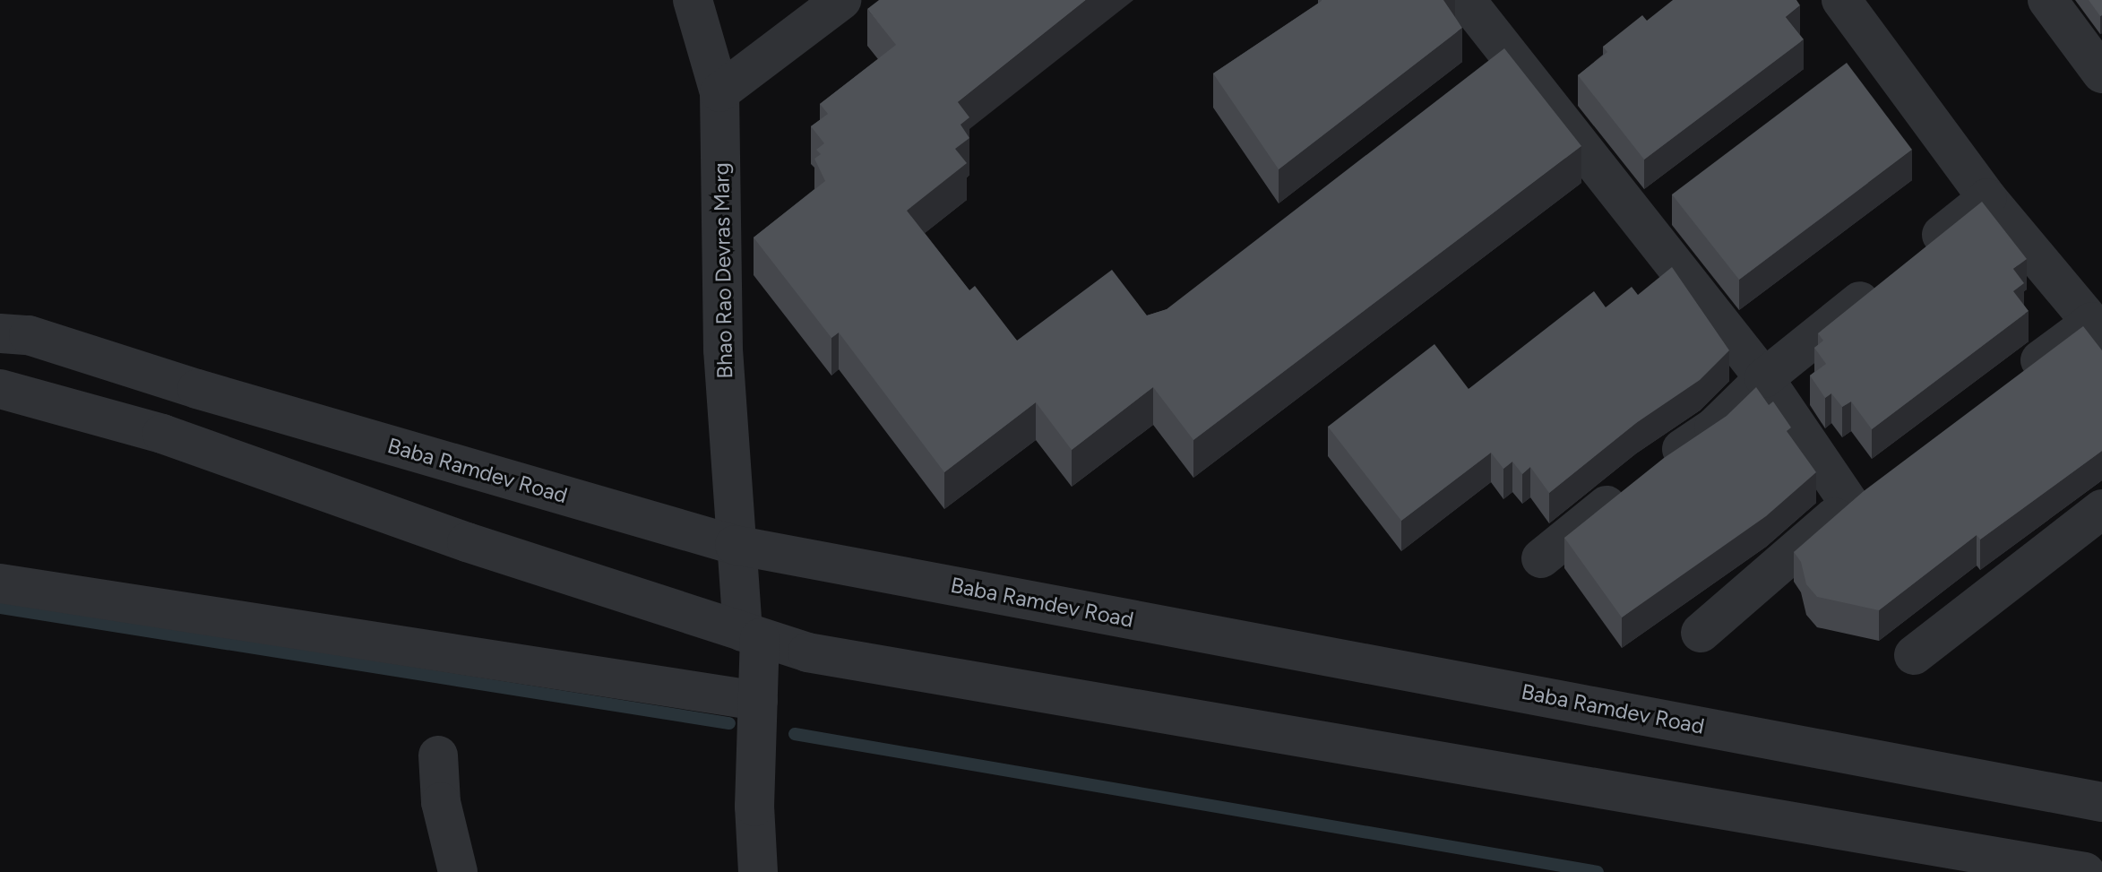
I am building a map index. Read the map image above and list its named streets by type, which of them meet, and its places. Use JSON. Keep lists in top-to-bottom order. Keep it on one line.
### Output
{"streets":{"street":["Bhao Rao Devras Marg","Baba Ramdev Road"]},"crossings":[["Bhao Rao Devras Marg","Baba Ramdev Road"]]}
